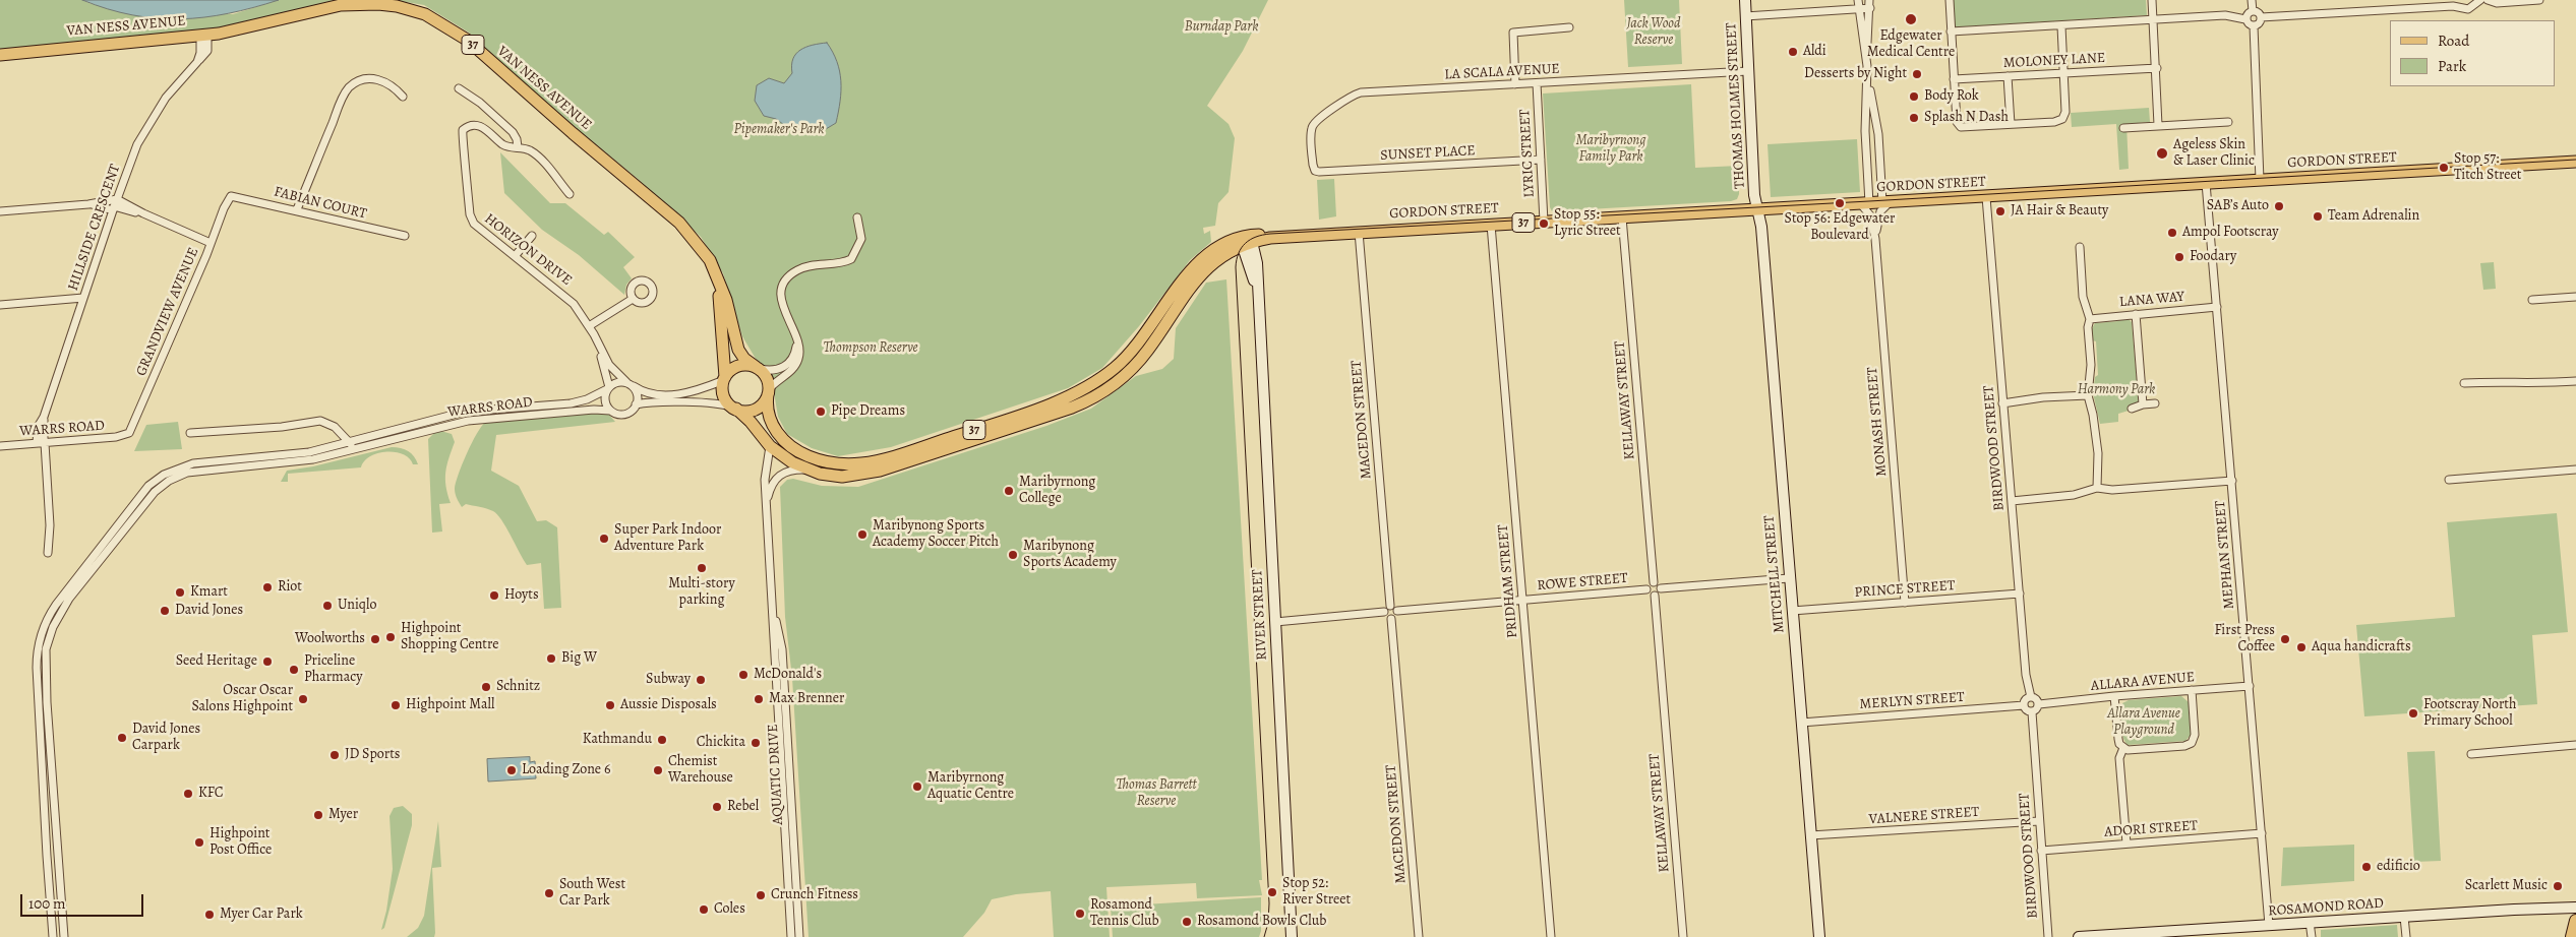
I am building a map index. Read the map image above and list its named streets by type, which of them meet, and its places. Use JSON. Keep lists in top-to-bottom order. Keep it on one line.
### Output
{"streets":{"main road":["VAN NESS AVENUE","37","GORDON STREET"],"street":["MOLONEY LANE","LA SCALA AVENUE","THOMAS HOLMES STREET","SUNSET PLACE","LYRIC STREET","FABIAN COURT","HILLSIDE CRESCENT","HORIZON DRIVE","LANA WAY","GRANDVIEW AVENUE","KELLAWAY STREET","WARRS ROAD","MACEDON STREET","MONASH STREET","BIRDWOOD STREET","MEPHAN STREET","MITCHELL STREET","PRIDHAM STREET","ROWE STREET","PRINCE STREET","RIVER STREET","ALLARA AVENUE","MERLYN STREET","AQUATIC DRIVE","VALNERE STREET","ADORI STREET","ROSAMOND ROAD"]},"crossings":[["VAN NESS AVENUE","37"],["VAN NESS AVENUE","GORDON STREET"],["VAN NESS AVENUE","HILLSIDE CRESCENT"],["37","GORDON STREET"],["LA SCALA AVENUE","THOMAS HOLMES STREET"],["LA SCALA AVENUE","SUNSET PLACE"],["LA SCALA AVENUE","LYRIC STREET"],["THOMAS HOLMES STREET","GORDON STREET"],["THOMAS HOLMES STREET","MITCHELL STREET"],["SUNSET PLACE","LYRIC STREET"],["LYRIC STREET","GORDON STREET"],["GORDON STREET","KELLAWAY STREET"],["GORDON STREET","MACEDON STREET"],["GORDON STREET","MONASH STREET"],["GORDON STREET","BIRDWOOD STREET"],["GORDON STREET","MEPHAN STREET"],["GORDON STREET","MITCHELL STREET"],["GORDON STREET","PRIDHAM STREET"],["GORDON STREET","RIVER STREET"],["GORDON STREET","AQUATIC DRIVE"],["FABIAN COURT","GRANDVIEW AVENUE"],["HILLSIDE CRESCENT","WARRS ROAD"],["HORIZON DRIVE","WARRS ROAD"],["LANA WAY","MEPHAN STREET"],["GRANDVIEW AVENUE","WARRS ROAD"],["KELLAWAY STREET","ROWE STREET"],["MACEDON STREET","ROWE STREET"],["MONASH STREET","PRINCE STREET"],["BIRDWOOD STREET","PRINCE STREET"],["BIRDWOOD STREET","ALLARA AVENUE"],["BIRDWOOD STREET","MERLYN STREET"],["BIRDWOOD STREET","VALNERE STREET"],["BIRDWOOD STREET","ADORI STREET"],["MEPHAN STREET","ALLARA AVENUE"],["MEPHAN STREET","ADORI STREET"],["MEPHAN STREET","ROSAMOND ROAD"],["MITCHELL STREET","PRINCE STREET"],["MITCHELL STREET","MERLYN STREET"],["MITCHELL STREET","VALNERE STREET"],["PRIDHAM STREET","ROWE STREET"],["ALLARA AVENUE","MERLYN STREET"]],"parks":["Jack Wood Reserve","Burndap Park","Pipemaker's Park","Maribyrnong Family Park","Thompson Reserve","Harmony Park","Allara Avenue Playground","Thomas Barrett Reserve"],"places":["Edgewater Medical Centre","Aldi","Desserts by Night","Body Rok","Splash N Dash","Ageless Skin & Laser Clinic","Stop 57: Titch Street","Stop 56: Edgewater Boulevard","SAB’s Auto","JA Hair & Beauty","Team Adrenalin","Stop 55: Lyric Street","Ampol Footscray","Foodary","Pipe Dreams","Maribyrnong College","Maribynong Sports Academy Soccer Pitch","Super Park Indoor Adventure Park","Maribynong Sports Academy","Multi-story parking","Riot","Kmart","Hoyts","Uniqlo","David Jones","Highpoint Shopping Centre","Woolworths","First Press Coffee","Aqua handicrafts","Big W","Seed Heritage","Priceline Pharmacy","McDonald's","Subway","Schnitz","Oscar Oscar Salons Highpoint","Max Brenner","Highpoint Mall","Aussie Disposals","Footscray North Primary School","David Jones Carpark","Kathmandu","Chickita","JD Sports","Loading Zone 6","Chemist Warehouse","Maribyrnong Aquatic Centre","KFC","Rebel","Myer","Highpoint Post Office","edificio","Scarlett Music","Stop 52: River Street","South West Car Park","Crunch Fitness","Coles","Rosamond Tennis Club","Myer Car Park","Rosamond Bowls Club"],"legend":["Road","Park"],"scale_bar":"100 m"}
